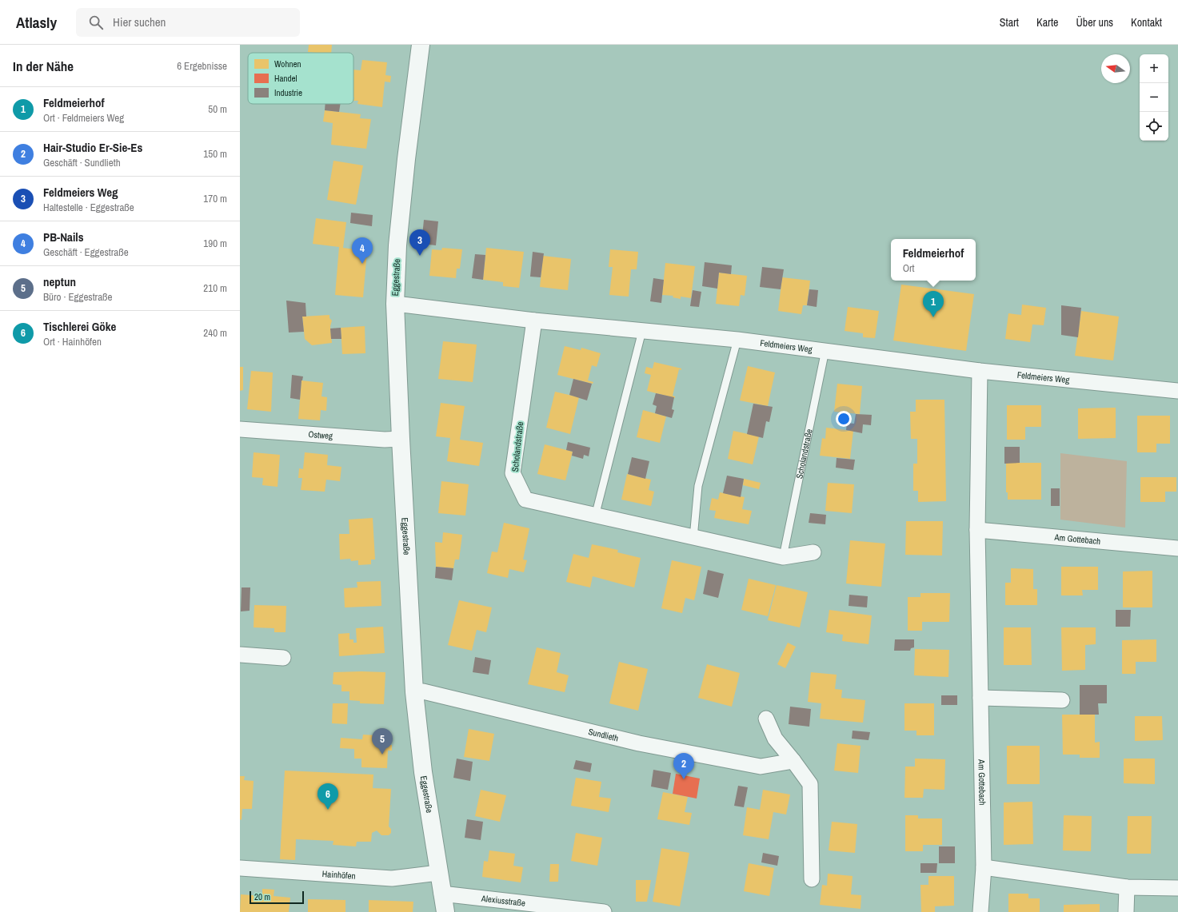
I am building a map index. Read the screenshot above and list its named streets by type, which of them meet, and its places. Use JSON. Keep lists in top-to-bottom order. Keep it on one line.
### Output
{"streets":{"main road":["Eggestraße"],"street":["Feldmeiers Weg","Ostweg","Scholandstraße","Am Gottebach","Sundlieth","Hainhöfen","Alexiusstraße"]},"crossings":[["Eggestraße","Feldmeiers Weg"],["Eggestraße","Ostweg"],["Eggestraße","Sundlieth"],["Eggestraße","Hainhöfen"],["Eggestraße","Alexiusstraße"],["Feldmeiers Weg","Scholandstraße"],["Feldmeiers Weg","Am Gottebach"]],"legend":["Wohnen","Handel","Industrie"],"scale_bar":"20 m","north":"left","page":{"header":"Atlasly","search":"Hier suchen","nav":["Start","Karte","Über uns","Kontakt"],"heading":["In der Nähe","6 Ergebnisse"],"map_buttons":["+","−"],"list":[{"mark":"1","name":"Feldmeierhof","note":"Ort · Feldmeiers Weg","value":"50 m"},{"mark":"2","name":"Hair-Studio Er-Sie-Es","note":"Geschäft · Sundlieth","value":"150 m"},{"mark":"3","name":"Feldmeiers Weg","note":"Haltestelle · Eggestraße","value":"170 m"},{"mark":"4","name":"PB-Nails","note":"Geschäft · Eggestraße","value":"190 m"},{"mark":"5","name":"neptun","note":"Büro · Eggestraße","value":"210 m"},{"mark":"6","name":"Tischlerei Göke","note":"Ort · Hainhöfen","value":"240 m"}],"pins":["3","4","1","5","2","6"],"popup":["Feldmeierhof","Ort"],"scale":"20 m"}}
